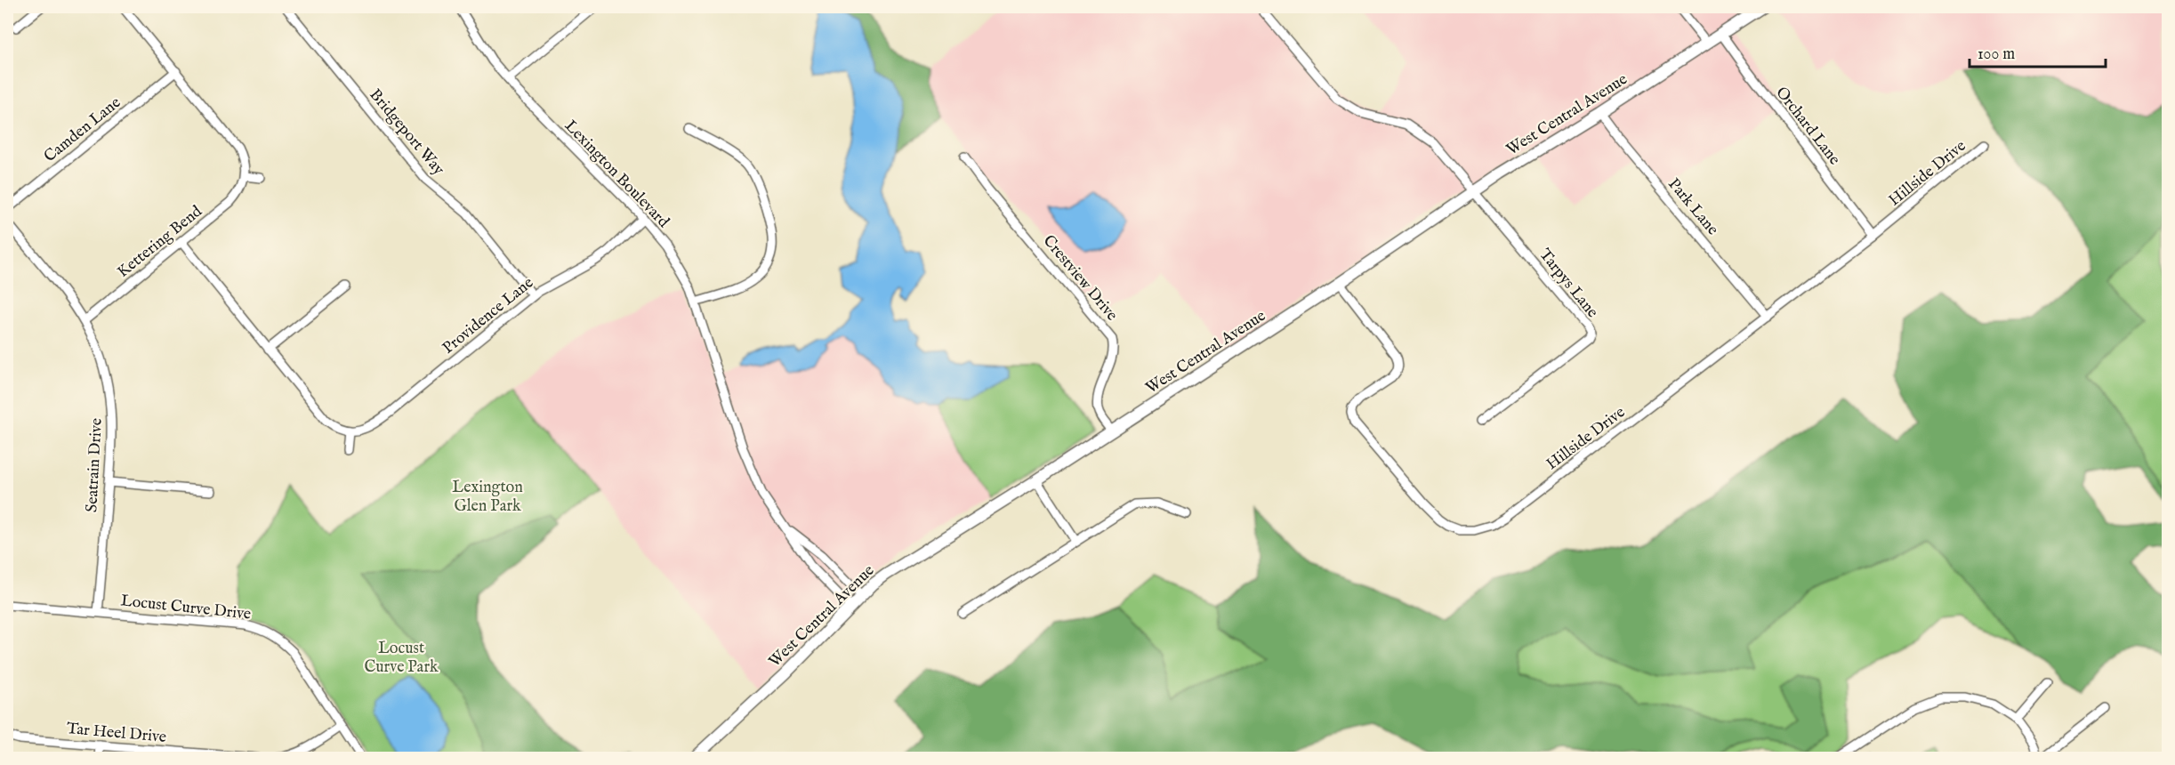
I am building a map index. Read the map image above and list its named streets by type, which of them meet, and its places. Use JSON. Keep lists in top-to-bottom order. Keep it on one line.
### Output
{"streets":{"main road":["West Central Avenue"],"street":["Orchard Lane","Camden Lane","Bridgeport Way","Hillside Drive","Lexington Boulevard","Park Lane","Kettering Bend","Crestview Drive","Tarpys Lane","Providence Lane","Seatrain Drive","Locust Curve Drive","Tar Heel Drive"]},"crossings":[["West Central Avenue","Orchard Lane"],["West Central Avenue","Hillside Drive"],["West Central Avenue","Lexington Boulevard"],["West Central Avenue","Park Lane"],["West Central Avenue","Crestview Drive"],["West Central Avenue","Tarpys Lane"],["Orchard Lane","Hillside Drive"],["Bridgeport Way","Providence Lane"],["Hillside Drive","Park Lane"],["Lexington Boulevard","Providence Lane"],["Kettering Bend","Seatrain Drive"],["Seatrain Drive","Locust Curve Drive"]],"parks":["Lexington Glen Park","Locust Curve Park"],"scale_bar":"100 m"}
